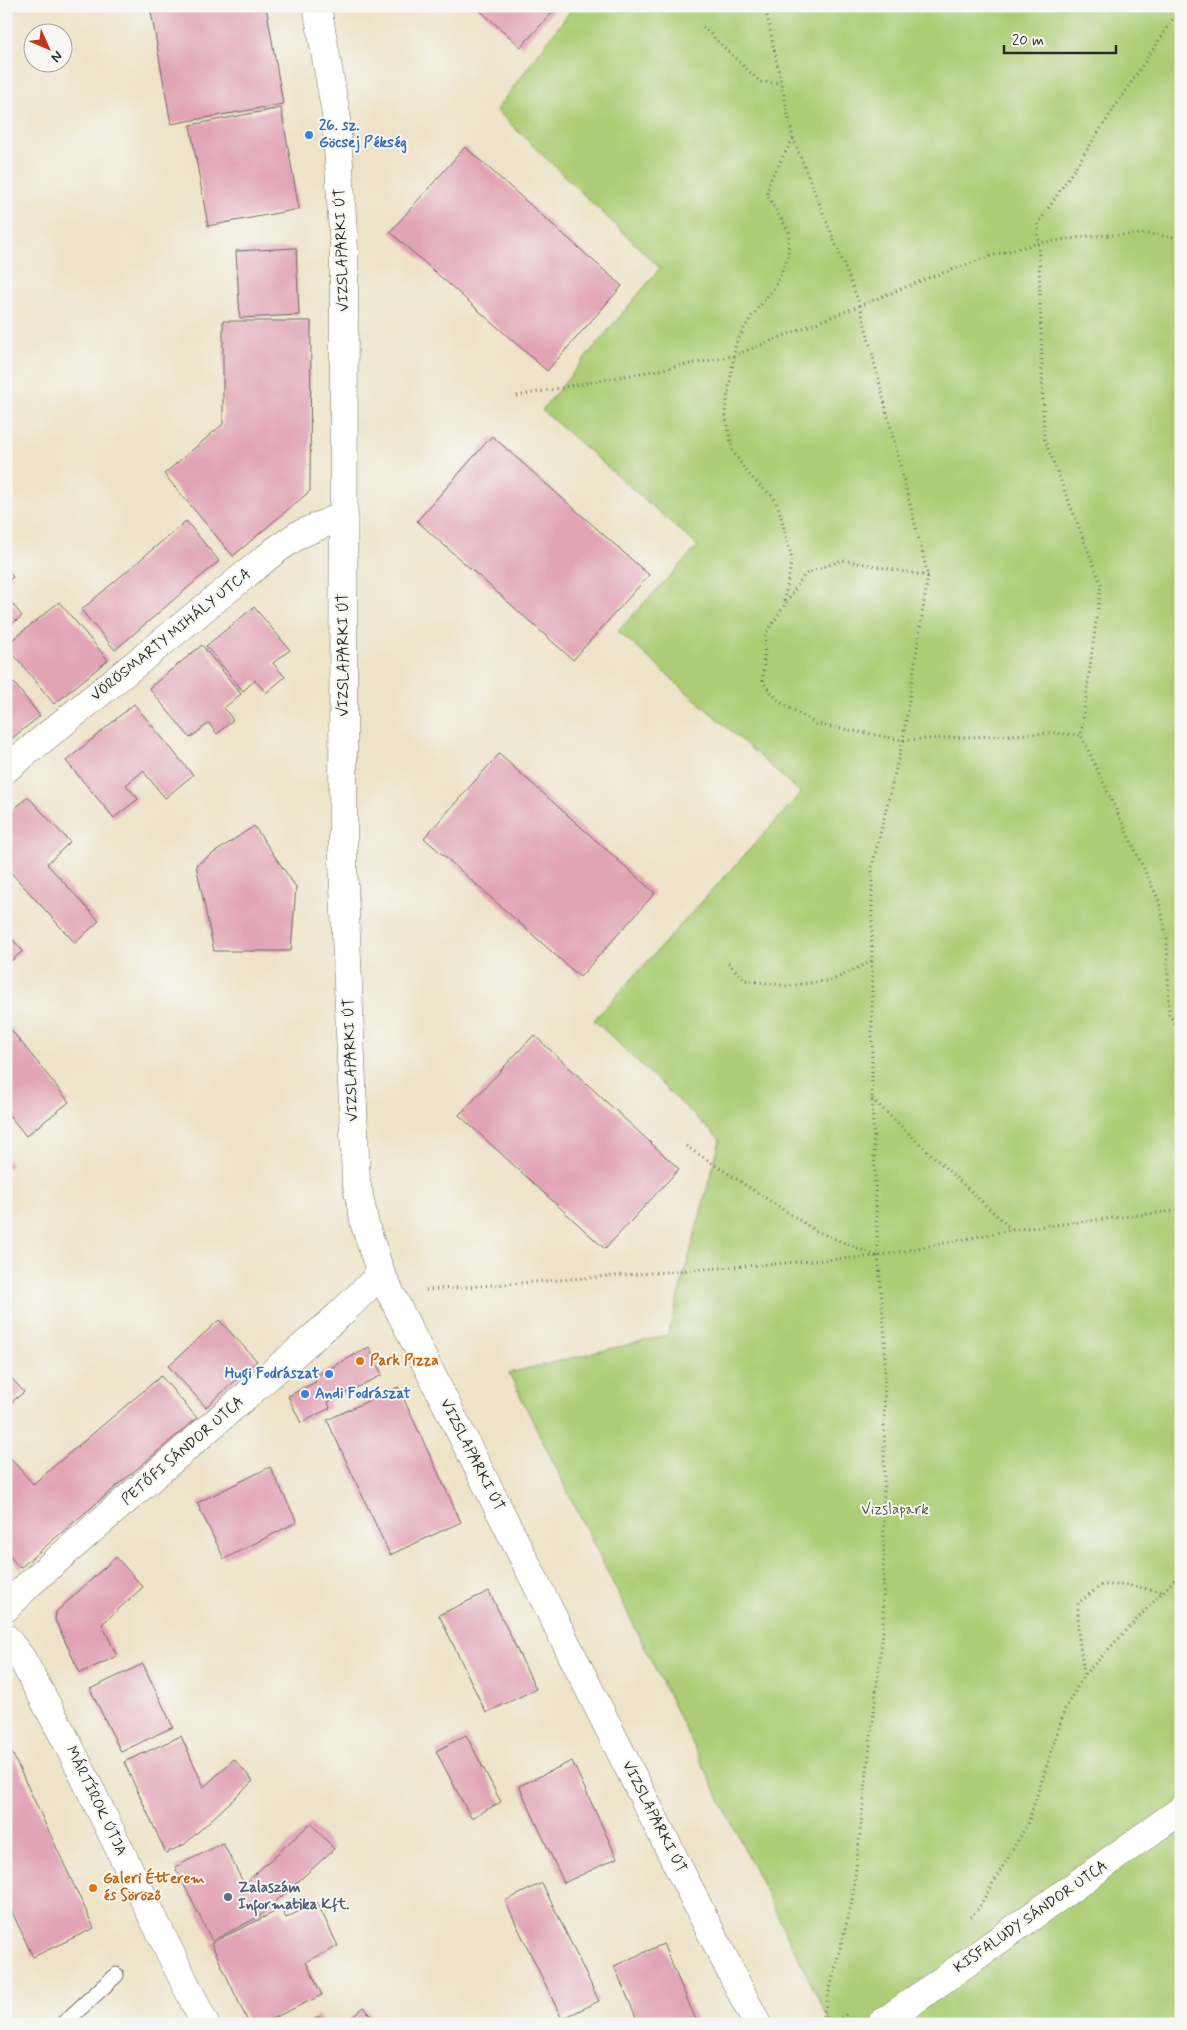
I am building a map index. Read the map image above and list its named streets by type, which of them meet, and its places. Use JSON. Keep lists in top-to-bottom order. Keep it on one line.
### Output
{"streets":{"street":["VIZSLAPARKI ÚT","VÖRÖSMARTY MIHÁLY UTCA","PETŐFI SÁNDOR UTCA","MÁRTÍROK ÚTJA","KISFALUDY SÁNDOR UTCA"]},"crossings":[["VIZSLAPARKI ÚT","VÖRÖSMARTY MIHÁLY UTCA"],["VIZSLAPARKI ÚT","PETŐFI SÁNDOR UTCA"]],"parks":["Vizslapark"],"places":["26. sz. Göcsej Pékség","Park Pizza","Hugi Fodrászat","Andi Fodrászat","Galeri Étterem és Söröző","Zalaszám Informatika Kft."],"scale_bar":"20 m","north":"bottom right"}
